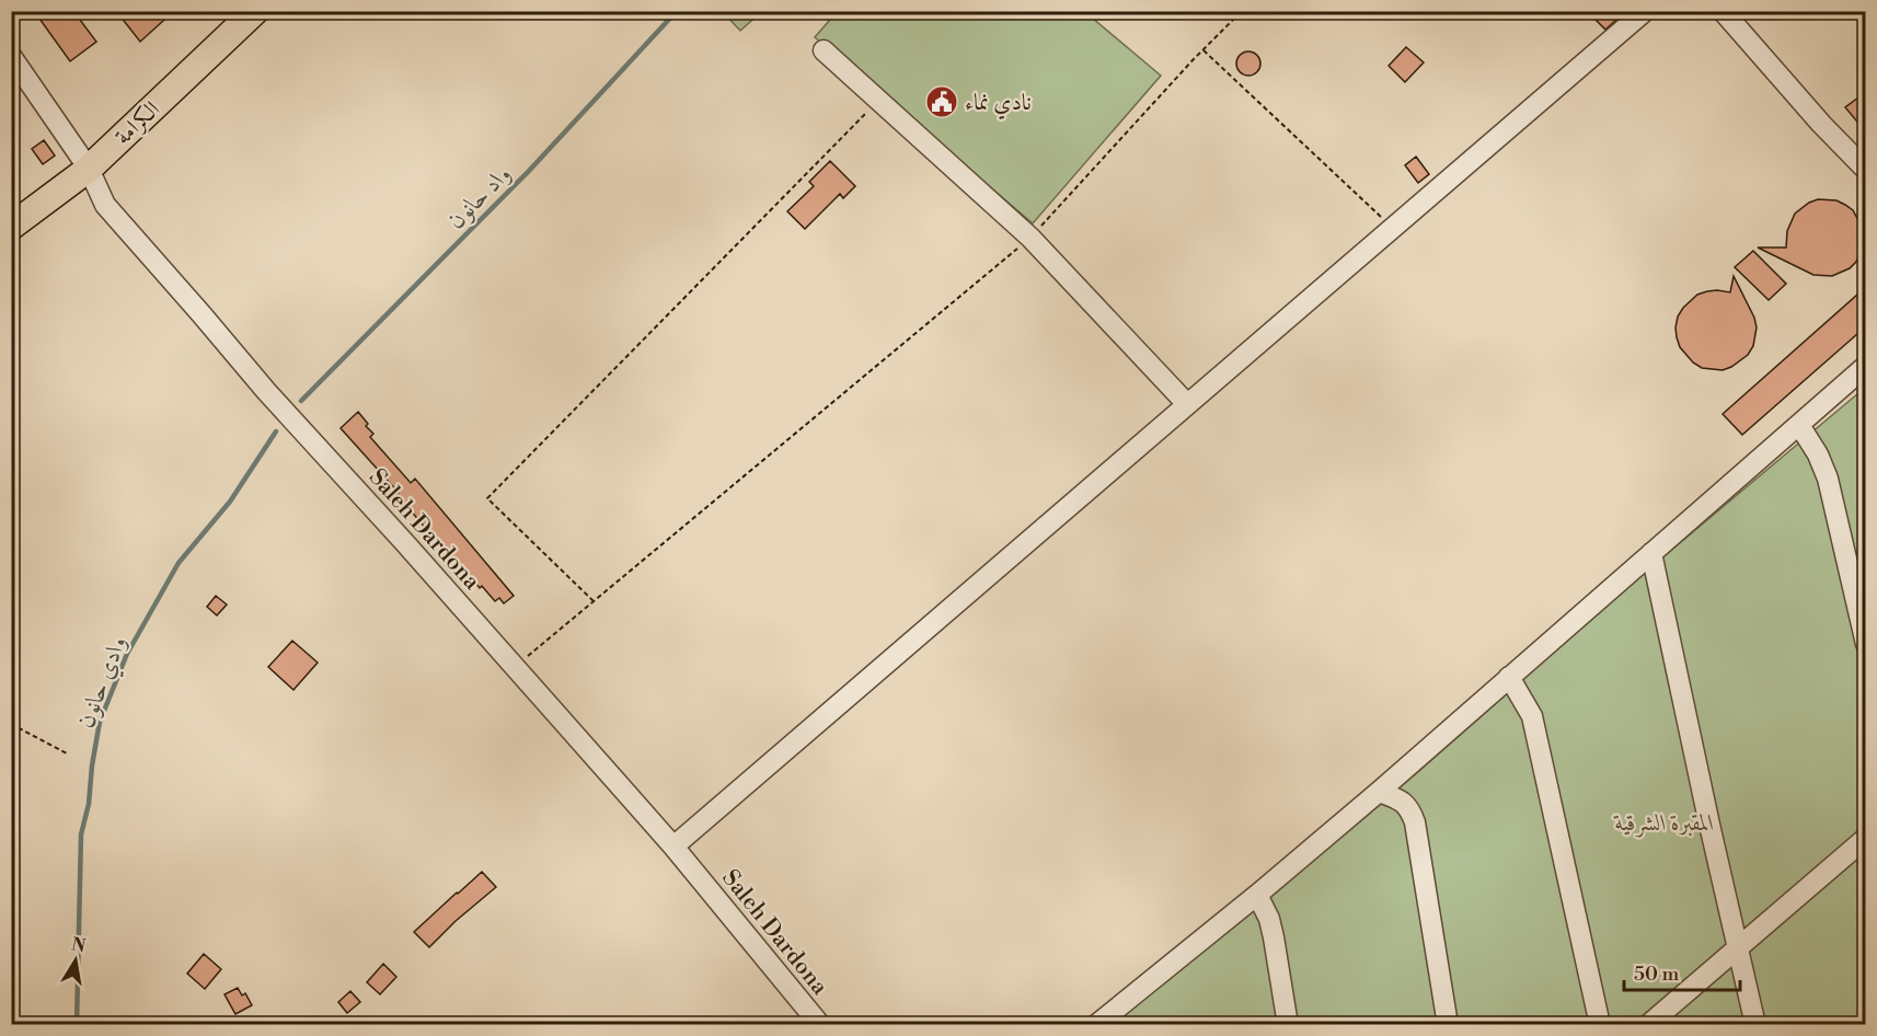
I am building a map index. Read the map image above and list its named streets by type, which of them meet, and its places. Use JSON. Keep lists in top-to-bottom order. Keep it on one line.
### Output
{"streets":{"main road":["الكرامة"],"street":["Saleh Dardona"]},"crossings":[["الكرامة","Saleh Dardona"]],"water":["واد حانون","وادي حانون"],"parks":["المقبرة الشرقية"],"places":{"public building":["نادي نماء"]},"scale_bar":"50 m","north":"top"}
